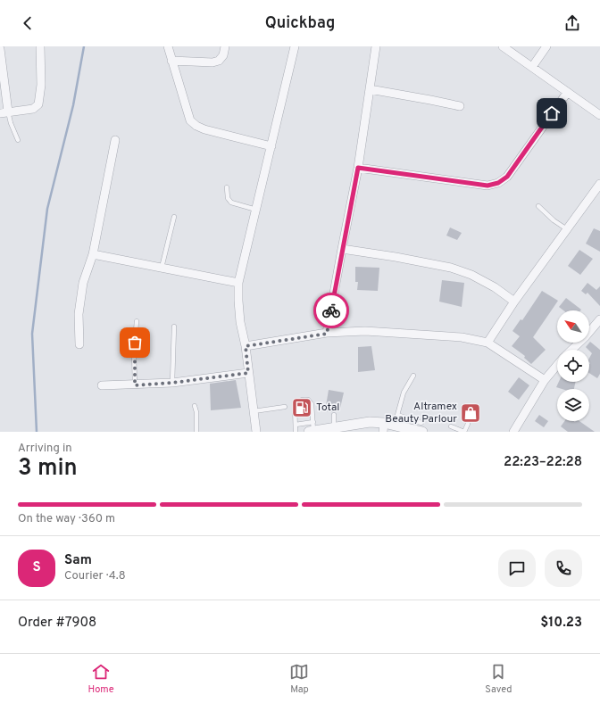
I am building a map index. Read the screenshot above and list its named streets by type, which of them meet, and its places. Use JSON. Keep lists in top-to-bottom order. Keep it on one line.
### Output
{"places":{"fuel station":["Total"],"shop":["Altramex Beauty Parlour"]},"north":"top left","page":{"header":"Quickbag","heading":["3 min","Arriving in","22:23–22:28"],"panel":["Sam","Courier · 4.8","Order #7908","$10.23"],"bar":"On the way · 360 m","round":"S","tabs":["Home","Map","Saved"]}}
